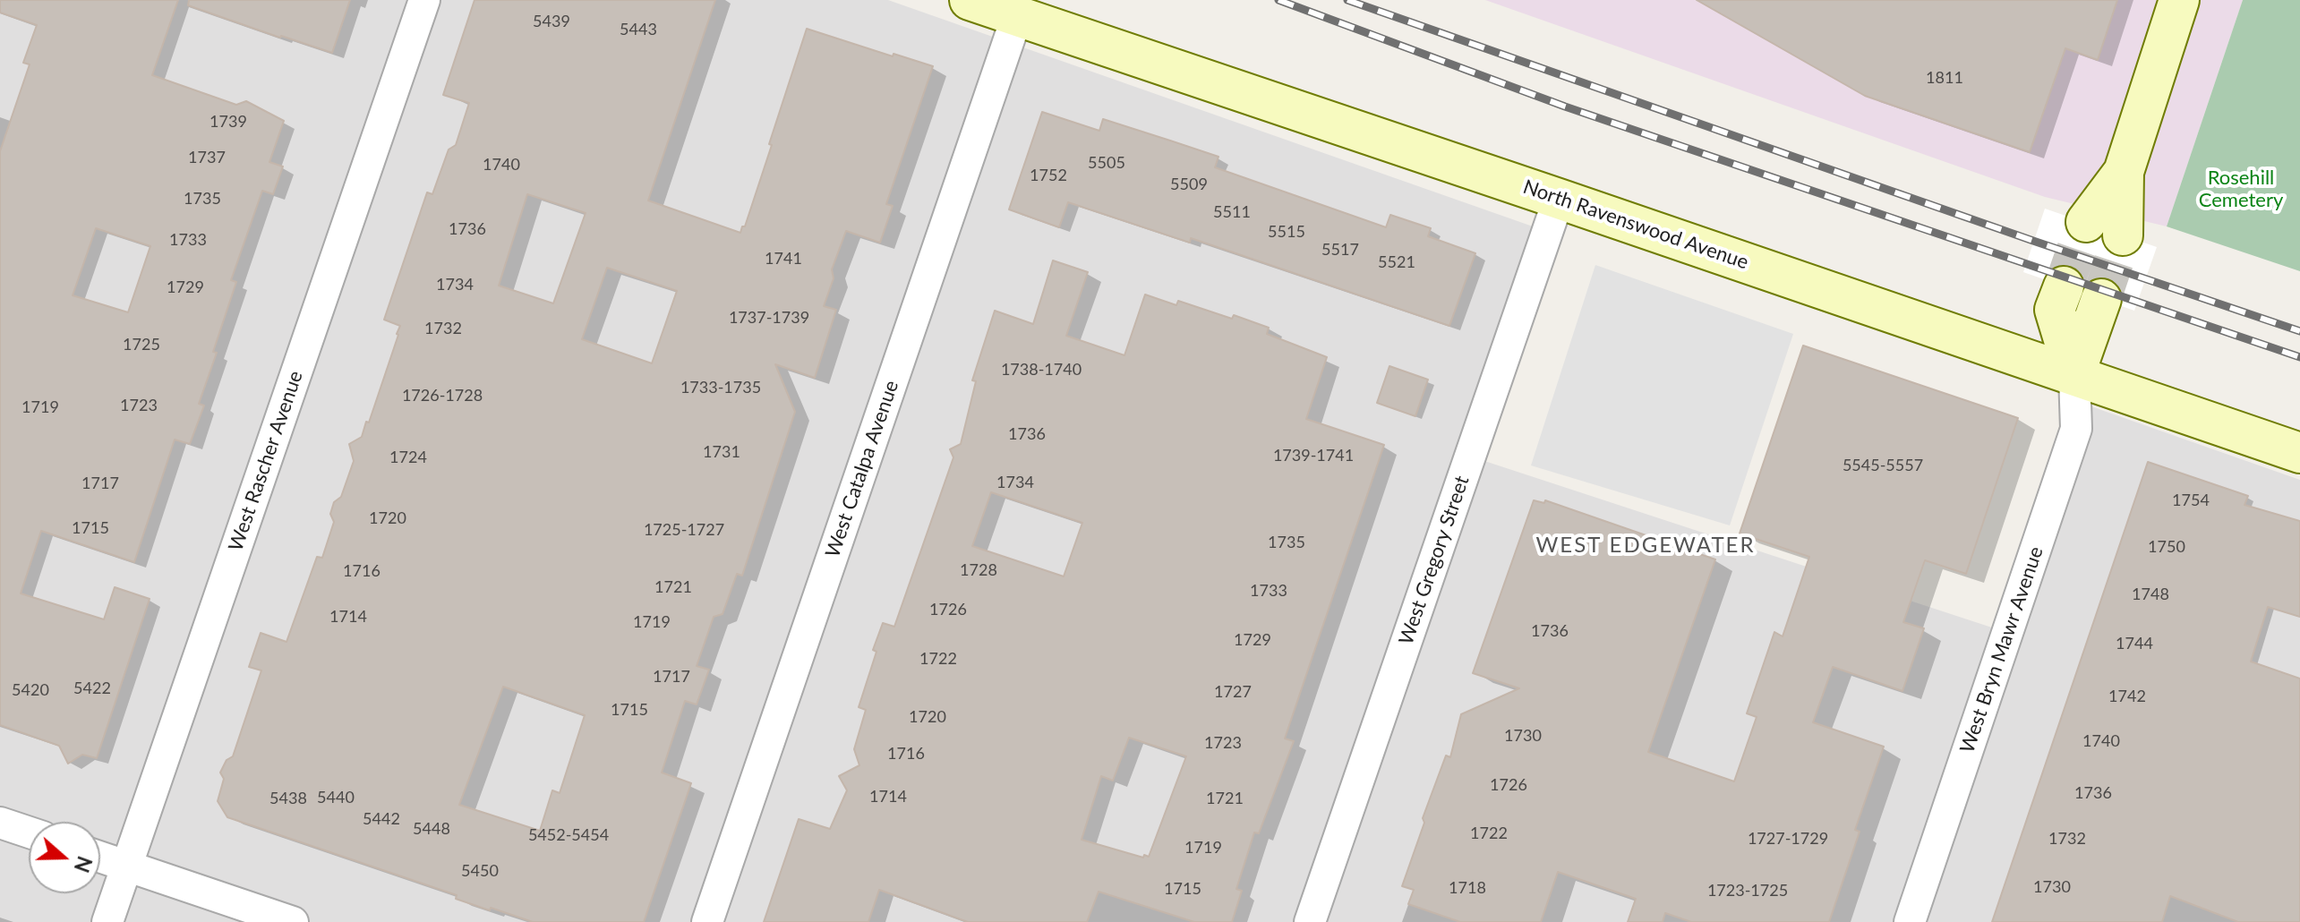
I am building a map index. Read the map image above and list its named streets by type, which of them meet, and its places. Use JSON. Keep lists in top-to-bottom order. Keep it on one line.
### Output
{"streets":{"street":["North Ravenswood Avenue","West Rascher Avenue","West Catalpa Avenue","West Gregory Street","West Bryn Mawr Avenue"]},"crossings":[["North Ravenswood Avenue","West Catalpa Avenue"],["North Ravenswood Avenue","West Gregory Street"],["North Ravenswood Avenue","West Bryn Mawr Avenue"]],"districts":["WEST EDGEWATER"],"parks":["Rosehill Cemetery"],"house_numbers":["5439","5443","1811","1739","1737","5505","1740","1752","5509","1735","5511","1736","5515","1733","5517","1741","5521","1734","1729","1737-1739","1732","1725","1738-1740","1733-1735","1726-1728","1723","1719","1736","1731","1739-1741","1724","5545-5557","1734","1717","1754","1720","1715","1725-1727","1735","1750","1728","1716","1721","1733","1748","1726","1714","1719","1736","1729","1744","1722","1717","5422","5420","1727","1742","1715","1720","1730","1740","1723","1716","1726","1736","1714","5440","5438","1721","5442","5448","1722","5452-5454","1727-1729","1732","1719","5450","1730","1718","1715","1723-1725"],"north":"right"}
